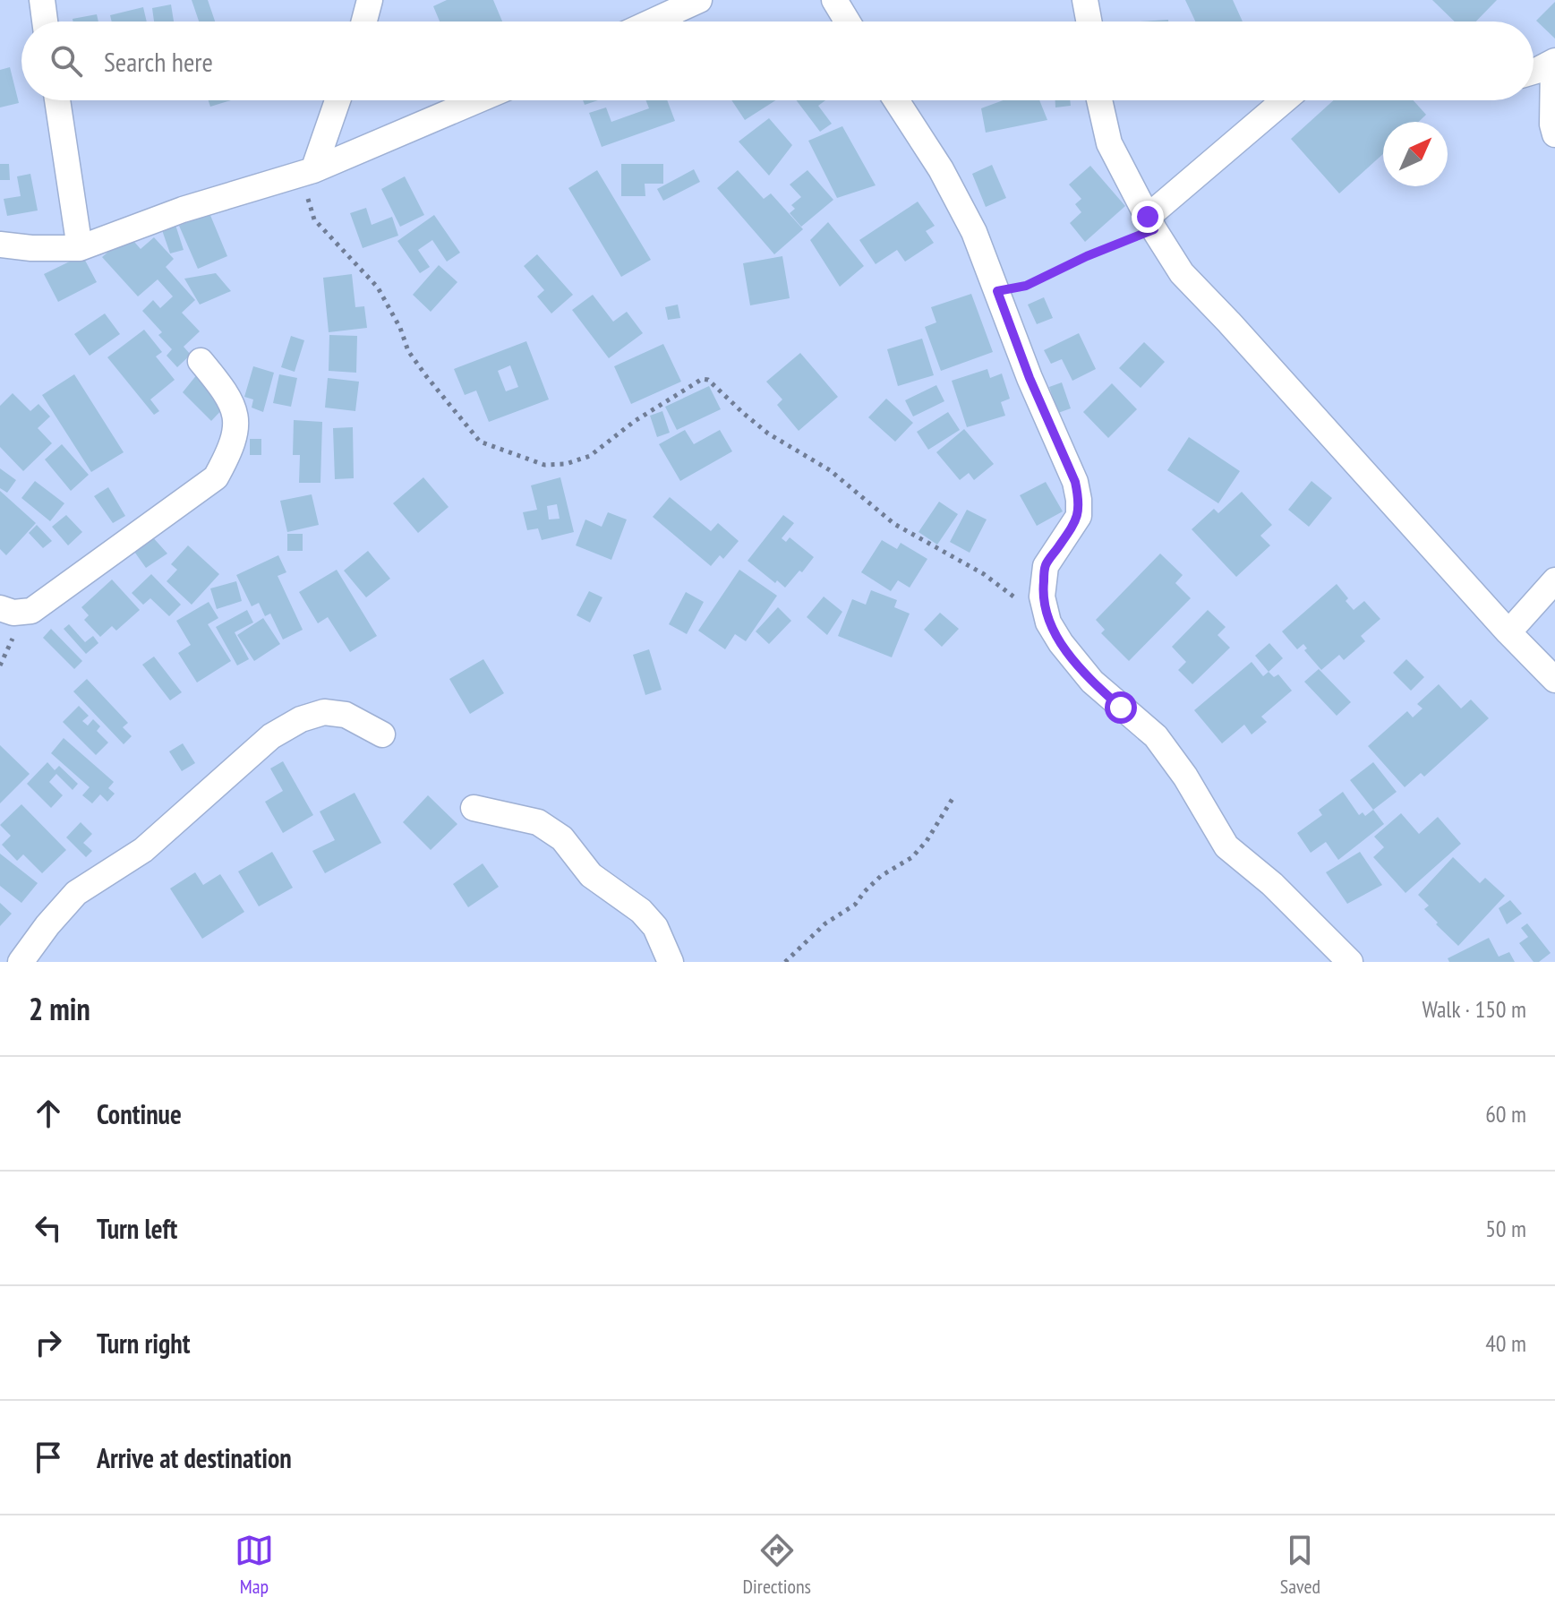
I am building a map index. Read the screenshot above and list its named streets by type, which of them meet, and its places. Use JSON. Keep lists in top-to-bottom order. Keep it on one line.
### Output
{"north":"top right","page":{"search":"Search here","heading":["2 min","Walk · 150 m"],"list":[["Continue","60 m"],["Turn left","50 m"],["Turn right","40 m"],"Arrive at destination"],"nav":["Map","Directions","Saved"]}}
